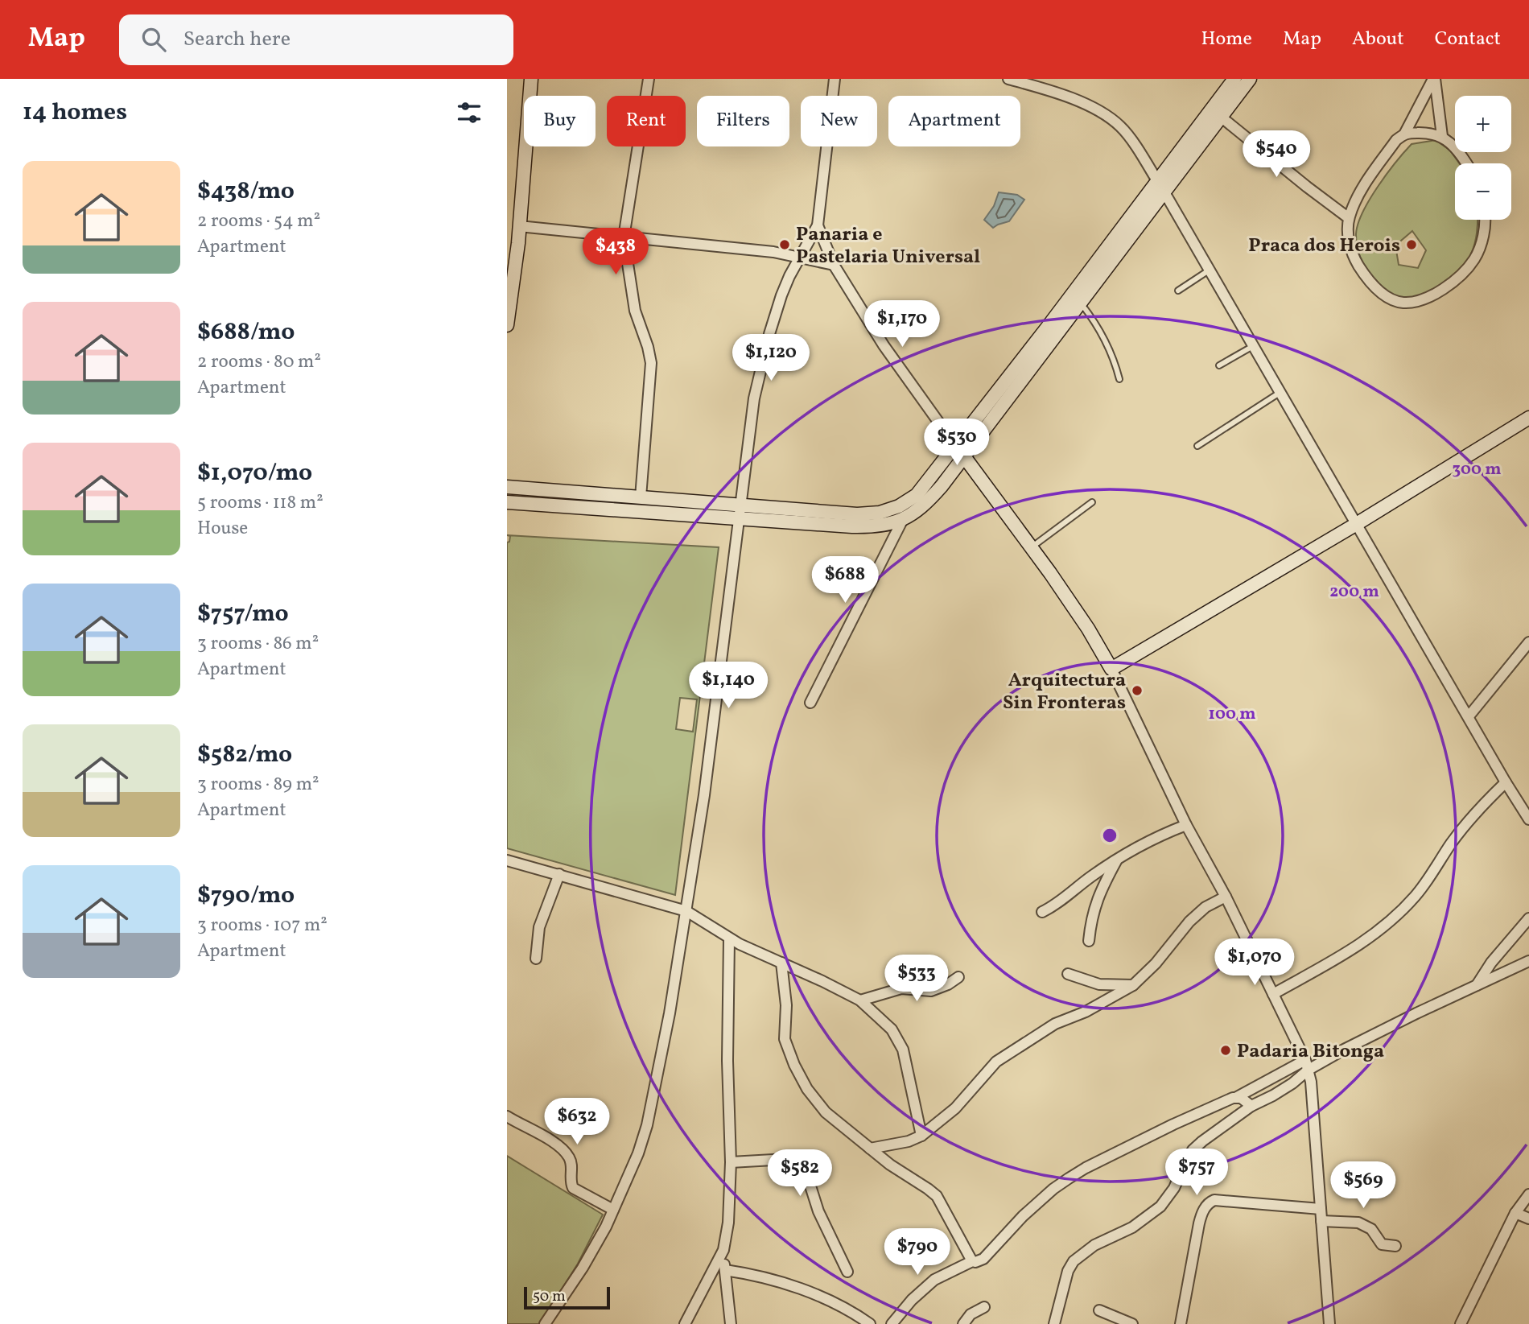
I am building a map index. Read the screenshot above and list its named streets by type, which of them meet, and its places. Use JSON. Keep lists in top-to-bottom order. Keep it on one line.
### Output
{"places":["Panaria e Pastelaria Universal","Praca dos Herois","Arquitectura Sin Fronteras","Padaria Bitonga"],"scale_bar":"50 m","page":{"header":"Map","search":"Search here","nav":["Home","Map","About","Contact"],"heading":"14 homes","map_buttons":["+","−"],"chip":["Buy","Rent","Filters","New","Apartment"],"price":["$540","$438","$1,170","$1,120","$530","$688","$1,140","$1,070","$533","$632","$757","$582","$569","$790"],"list":[{"name":"$438/mo","note":"2 rooms · 54 m² · Apartment"},{"name":"$688/mo","note":"2 rooms · 80 m² · Apartment"},{"name":"$1,070/mo","note":"5 rooms · 118 m² · House"},{"name":"$757/mo","note":"3 rooms · 86 m² · Apartment"},{"name":"$582/mo","note":"3 rooms · 89 m² · Apartment"},{"name":"$790/mo","note":"3 rooms · 107 m² · Apartment"}],"scale":"50 m"},"rings":["300 m","200 m","100 m"]}
